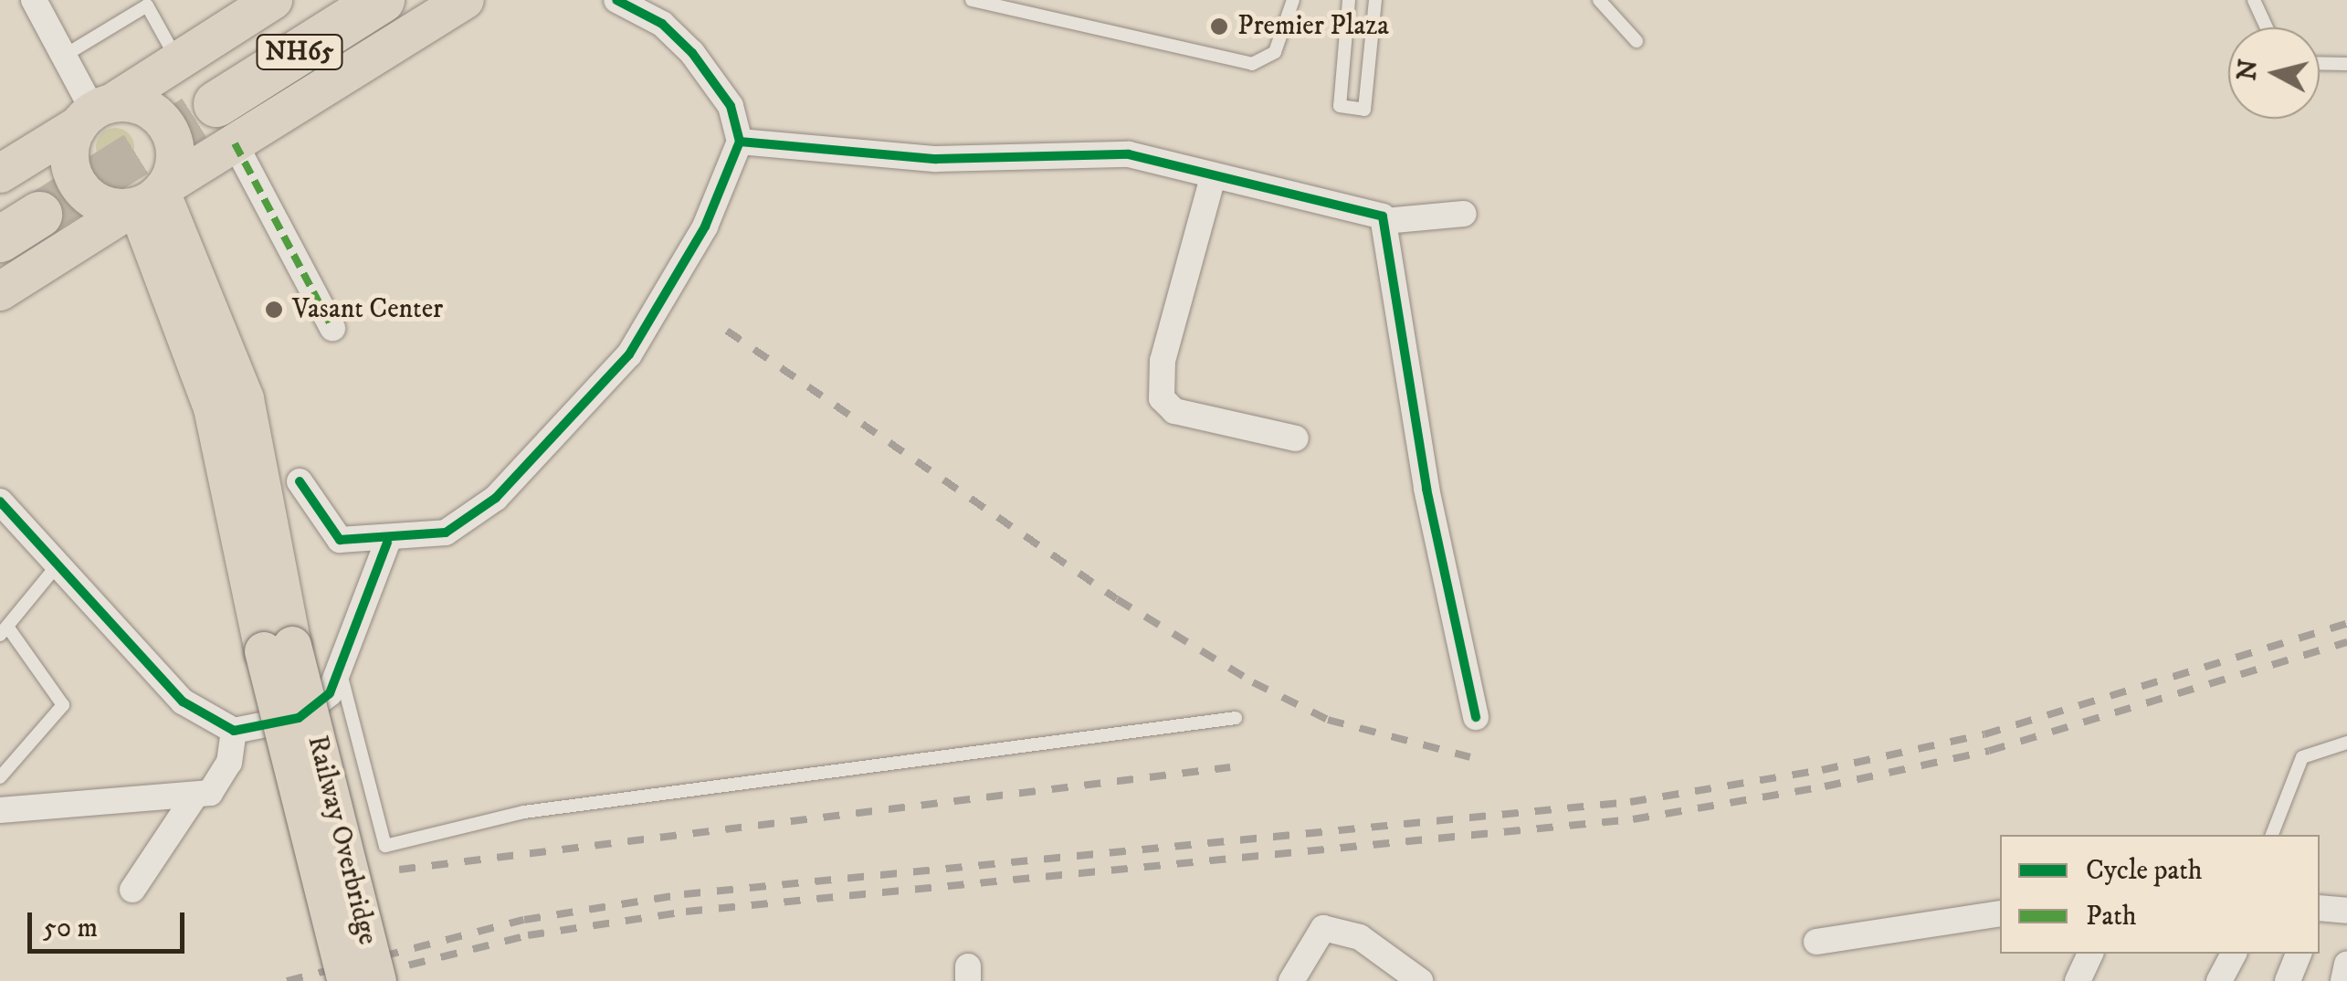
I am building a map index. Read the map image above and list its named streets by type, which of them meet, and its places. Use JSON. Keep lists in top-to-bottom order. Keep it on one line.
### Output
{"streets":{"highway":["NH65"],"main road":["Railway Overbridge"]},"places":["Premier Plaza","Vasant Center"],"legend":["Cycle path","Path"],"scale_bar":"50 m","north":"left"}
